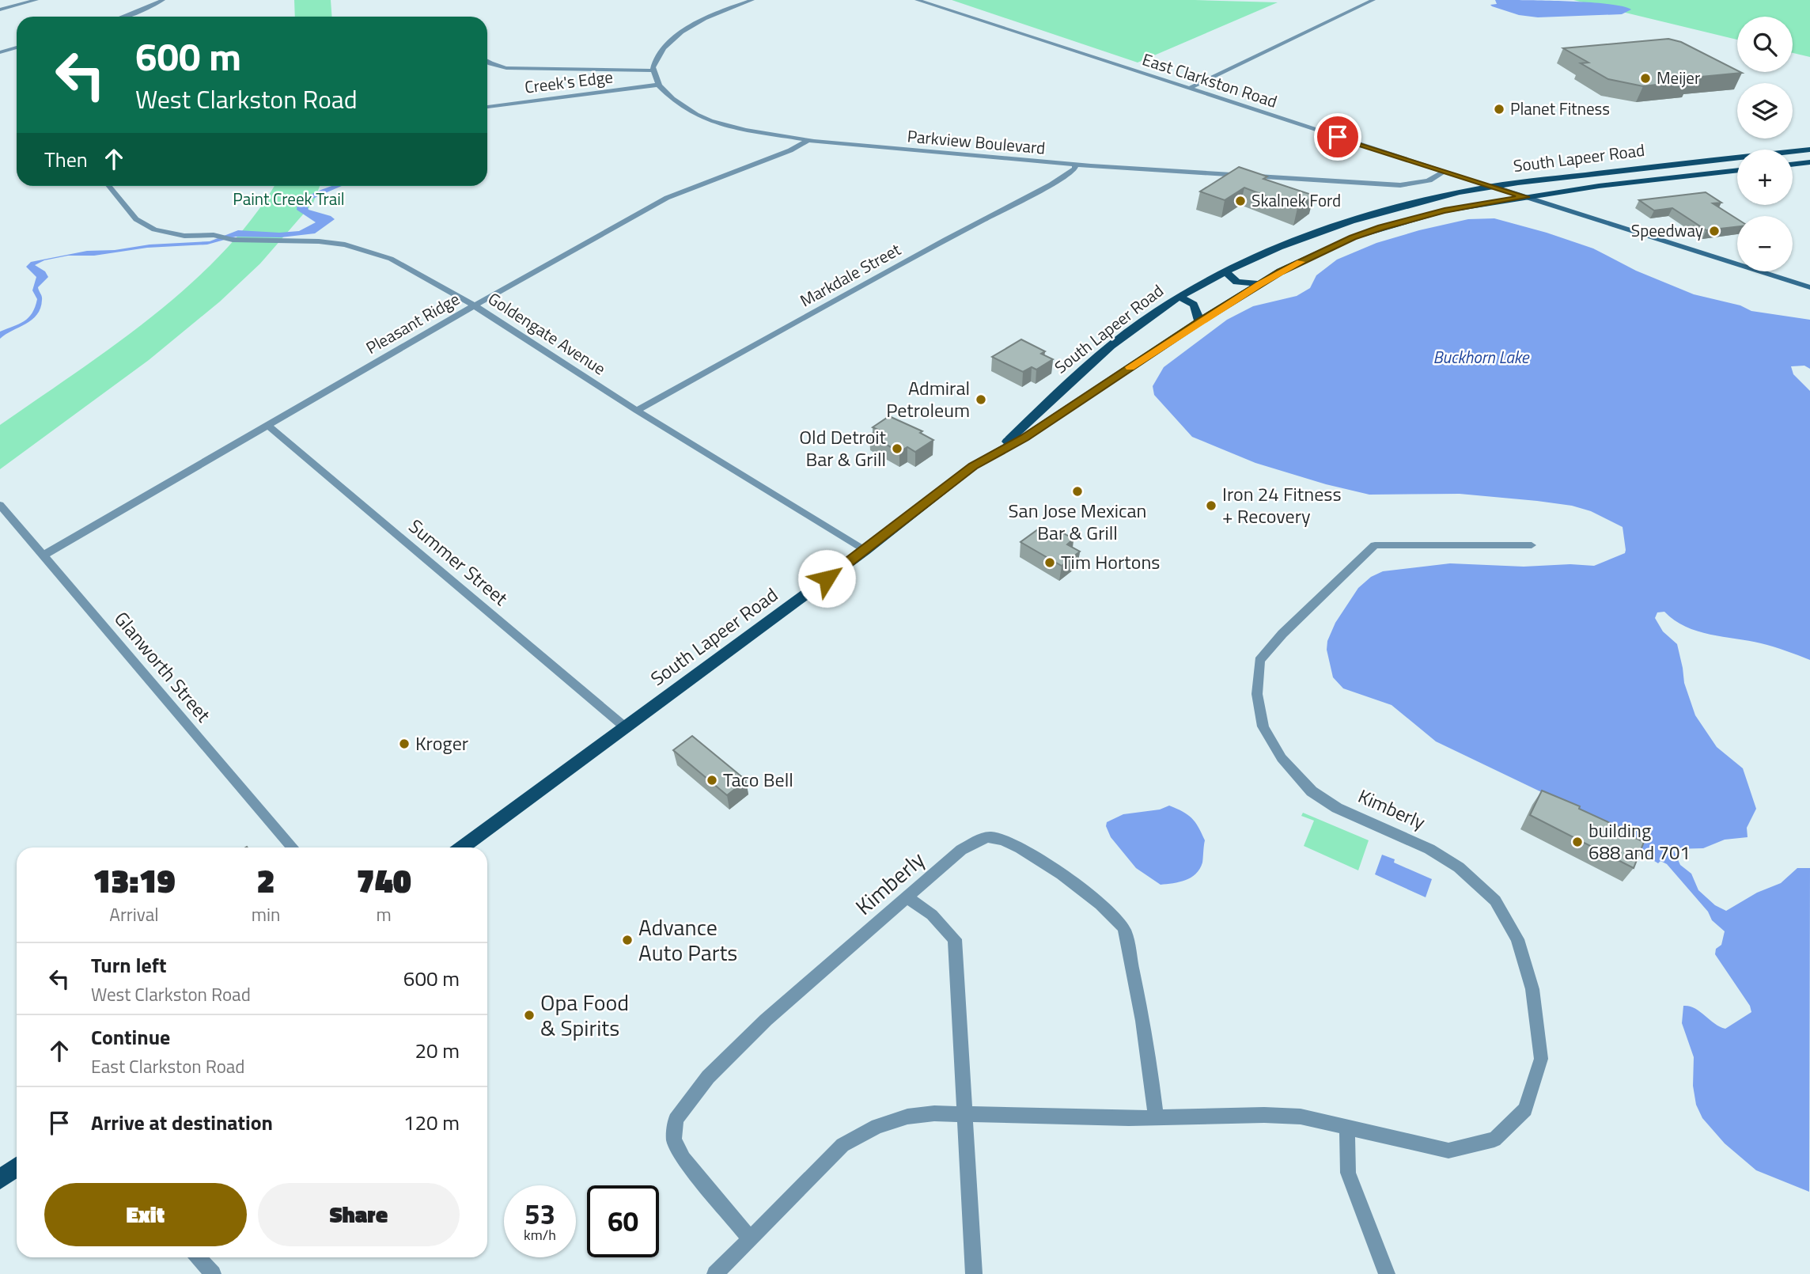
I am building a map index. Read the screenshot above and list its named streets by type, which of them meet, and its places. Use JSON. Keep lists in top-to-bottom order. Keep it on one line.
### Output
{"streets":{"main road":["South Lapeer Road"],"street":["East Clarkston Road","Creek's Edge","Parkview Boulevard","Markdale Street","Pleasant Ridge","Goldengate Avenue","Summer Street","Glanworth Street","Kimberly"]},"crossings":[["East Clarkston Road","Parkview Boulevard"],["East Clarkston Road","South Lapeer Road"],["Creek's Edge","Parkview Boulevard"],["Parkview Boulevard","Markdale Street"],["Parkview Boulevard","Pleasant Ridge"],["South Lapeer Road","Goldengate Avenue"],["South Lapeer Road","Summer Street"],["Markdale Street","Goldengate Avenue"],["Pleasant Ridge","Goldengate Avenue"],["Pleasant Ridge","Summer Street"],["Pleasant Ridge","Glanworth Street"]],"water":["Buckhorn Lake"],"parks":["Paint Creek Trail"],"places":["Meijer","Planet Fitness","Skalnek Ford","Speedway","Admiral Petroleum","Old Detroit Bar & Grill","San Jose Mexican Bar & Grill","Iron 24 Fitness + Recovery","Tim Hortons","Kroger","Taco Bell","building 688 and 701","Advance Auto Parts","Opa Food & Spirits"],"page":{"map_buttons":["+","−"],"turn":["600 m","West Clarkston Road"],"then":"Then","eta":["13:19","Arrival","2","min","740","m"],"list":[{"name":"Turn left","note":"West Clarkston Road","value":"600 m"},{"name":"Continue","note":"East Clarkston Road","value":"20 m"},{"name":"Arrive at destination","value":"120 m"}],"buttons":["Exit","Share"],"speed":"53 km/h","limit":"60"}}
